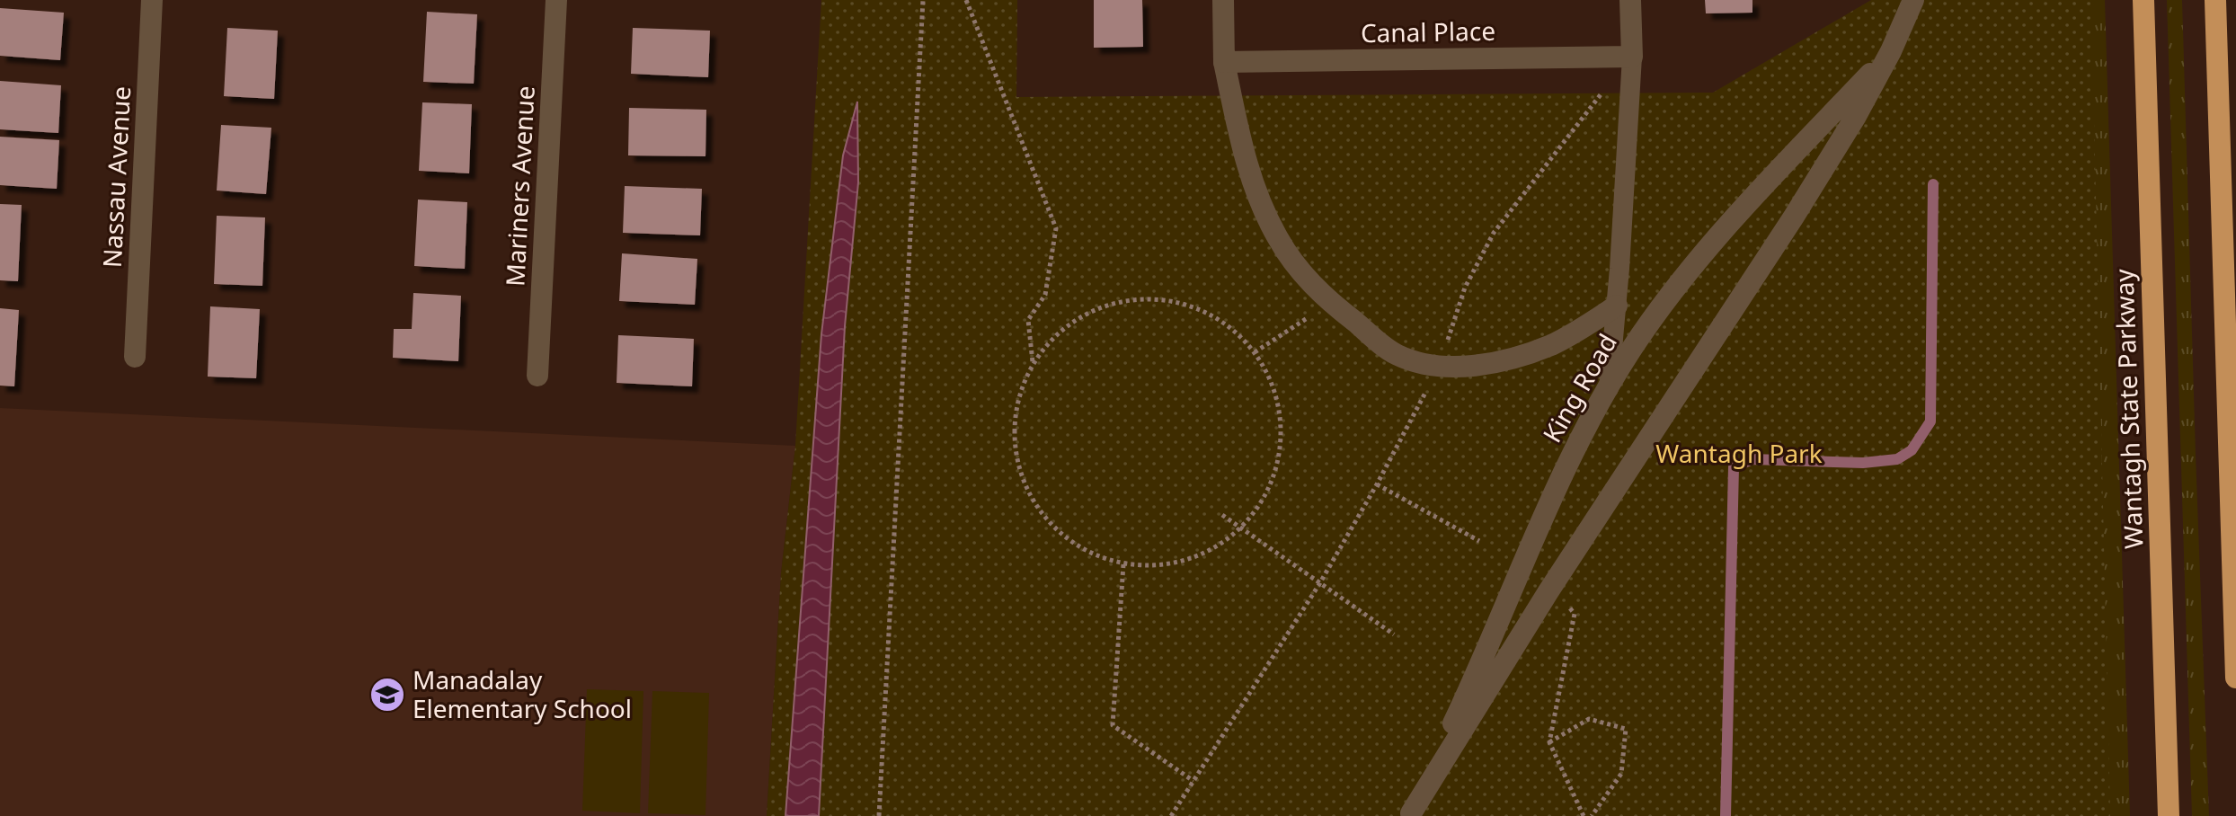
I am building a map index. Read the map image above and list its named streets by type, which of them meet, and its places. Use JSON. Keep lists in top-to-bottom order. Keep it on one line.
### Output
{"streets":{"highway":["Wantagh State Parkway"],"street":["Canal Place","Nassau Avenue","Mariners Avenue","King Road"]},"parks":["Wantagh Park"],"places":{"school or university":["Manadalay Elementary School"]}}
